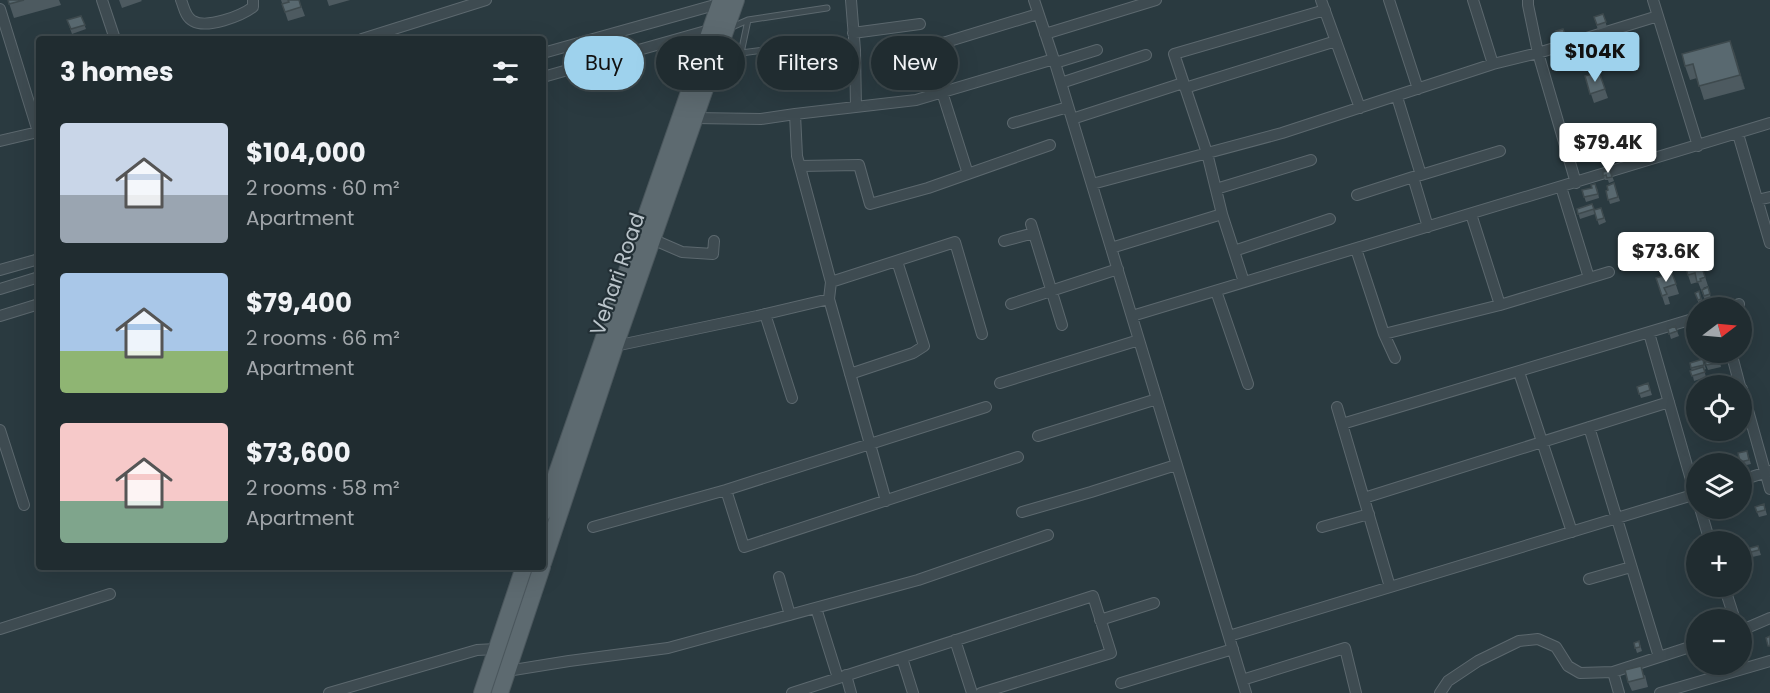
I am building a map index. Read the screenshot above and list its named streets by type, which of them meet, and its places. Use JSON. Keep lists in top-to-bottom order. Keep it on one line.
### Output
{"streets":{"main road":["Vehari Road"]},"north":"right","page":{"price":["$104K","$79.4K","$73.6K"],"chip":["Buy","Rent","Filters","New"],"heading":"3 homes","list":[{"name":"$104,000","note":"2 rooms · 60 m² · Apartment"},{"name":"$79,400","note":"2 rooms · 66 m² · Apartment"},{"name":"$73,600","note":"2 rooms · 58 m² · Apartment"}],"map_buttons":["+","−"]}}
